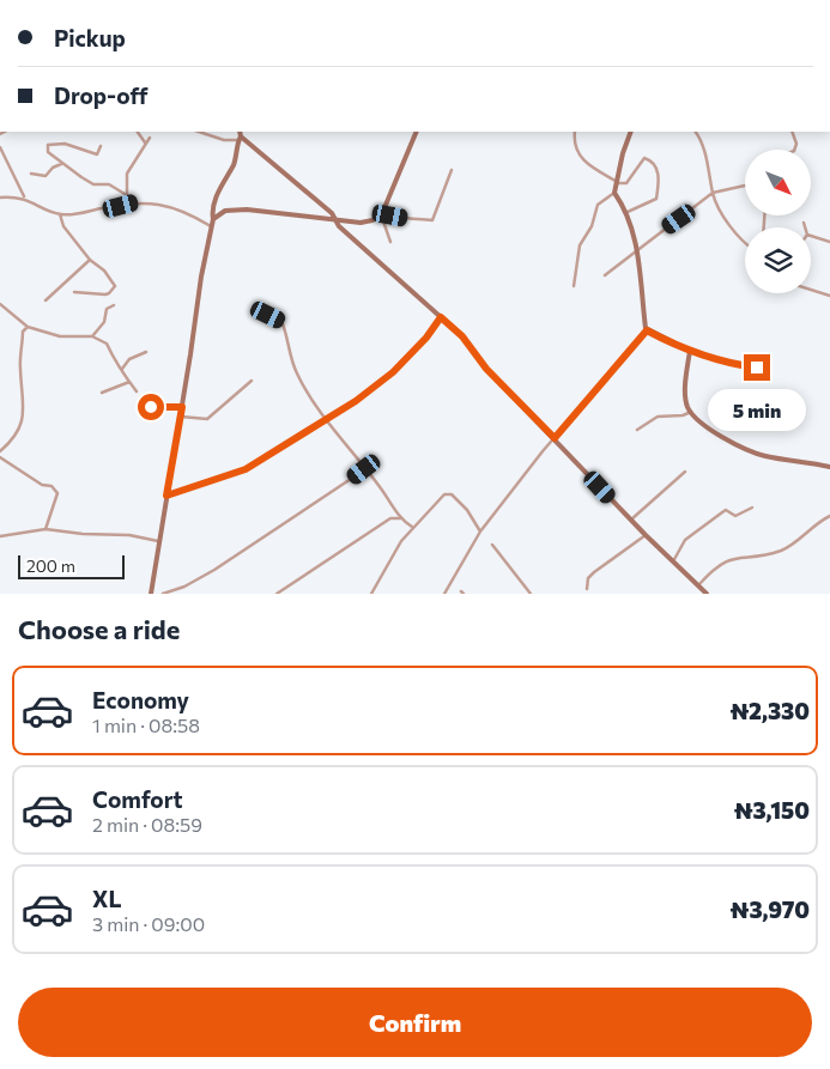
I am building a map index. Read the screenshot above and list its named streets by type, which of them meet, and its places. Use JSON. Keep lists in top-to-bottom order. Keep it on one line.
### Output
{"scale_bar":"200 m","north":"bottom right","page":{"banner":["Pickup","Drop-off"],"bubble":"5 min","scale":"200 m","heading":"Choose a ride","list":[{"name":"Economy","note":"1 min · 08:58","value":"₦2,330"},{"name":"Comfort","note":"2 min · 08:59","value":"₦3,150"},{"name":"XL","note":"3 min · 09:00","value":"₦3,970"}],"buttons":"Confirm"}}
